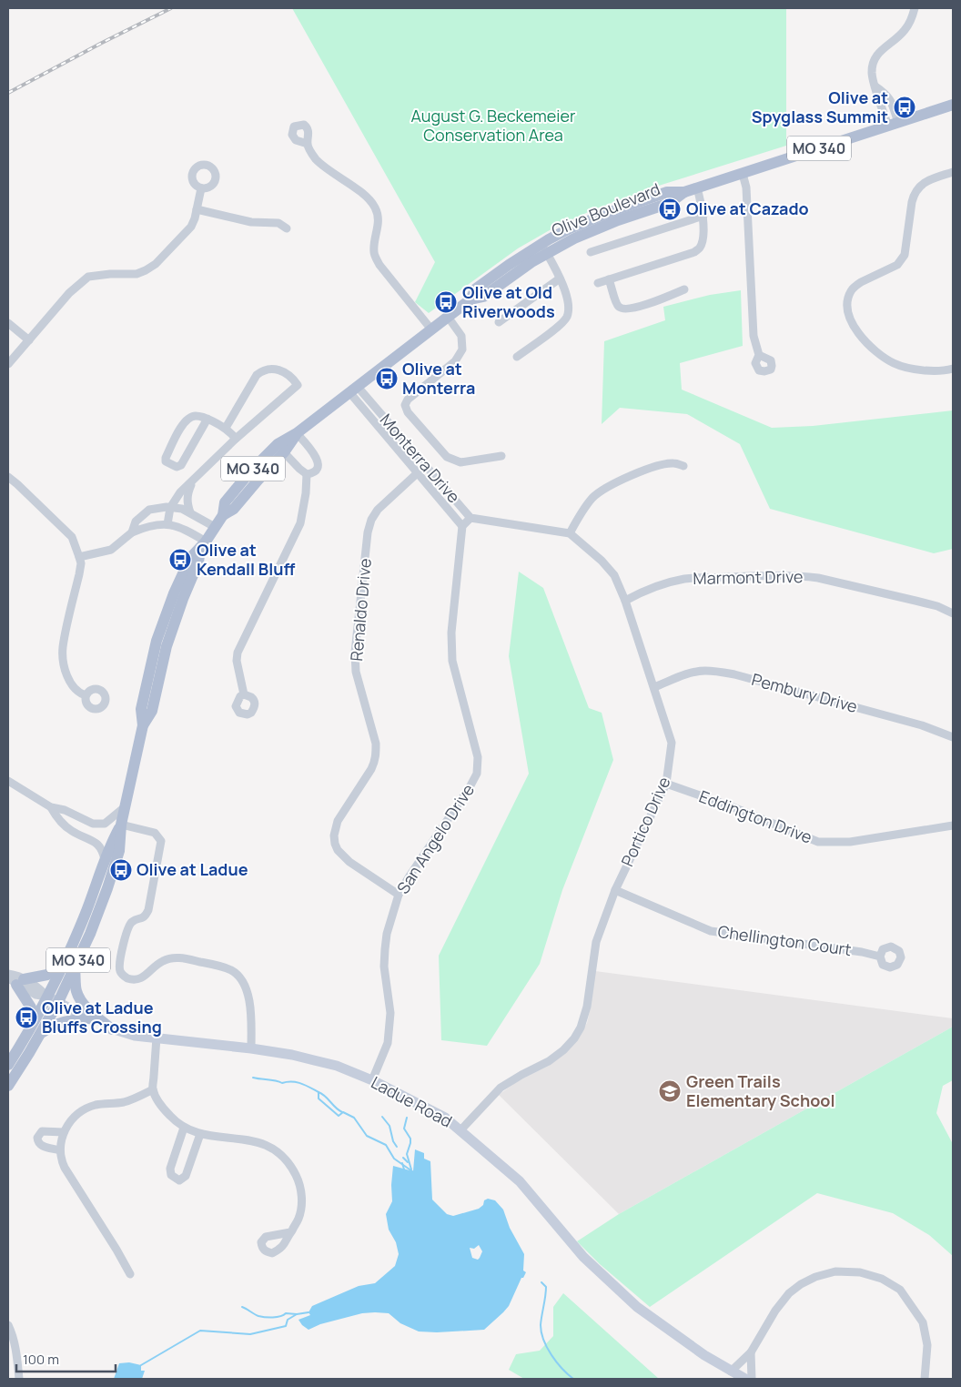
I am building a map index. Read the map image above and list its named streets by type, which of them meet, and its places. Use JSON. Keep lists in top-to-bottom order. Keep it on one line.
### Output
{"streets":{"main road":["MO 340","Olive Boulevard","Ladue Road"],"street":["Monterra Drive","Marmont Drive","Renaldo Drive","Pembury Drive","Eddington Drive","Portico Drive","San Angelo Drive","Chellington Court"]},"crossings":[["Olive Boulevard","Monterra Drive"],["Olive Boulevard","Ladue Road"],["Monterra Drive","Renaldo Drive"],["Monterra Drive","Portico Drive"],["Monterra Drive","San Angelo Drive"],["Marmont Drive","Portico Drive"],["Renaldo Drive","San Angelo Drive"],["Pembury Drive","Portico Drive"],["Eddington Drive","Portico Drive"],["Portico Drive","Chellington Court"],["Portico Drive","Ladue Road"],["San Angelo Drive","Ladue Road"]],"parks":["August G. Beckemeier Conservation Area"],"places":{"bus stop":["Olive at Spyglass Summit","Olive at Cazado","Olive at Old Riverwoods","Olive at Monterra","Olive at Kendall Bluff","Olive at Ladue","Olive at Ladue Bluffs Crossing"],"school or university":["Green Trails Elementary School"]},"scale_bar":"100 m"}
